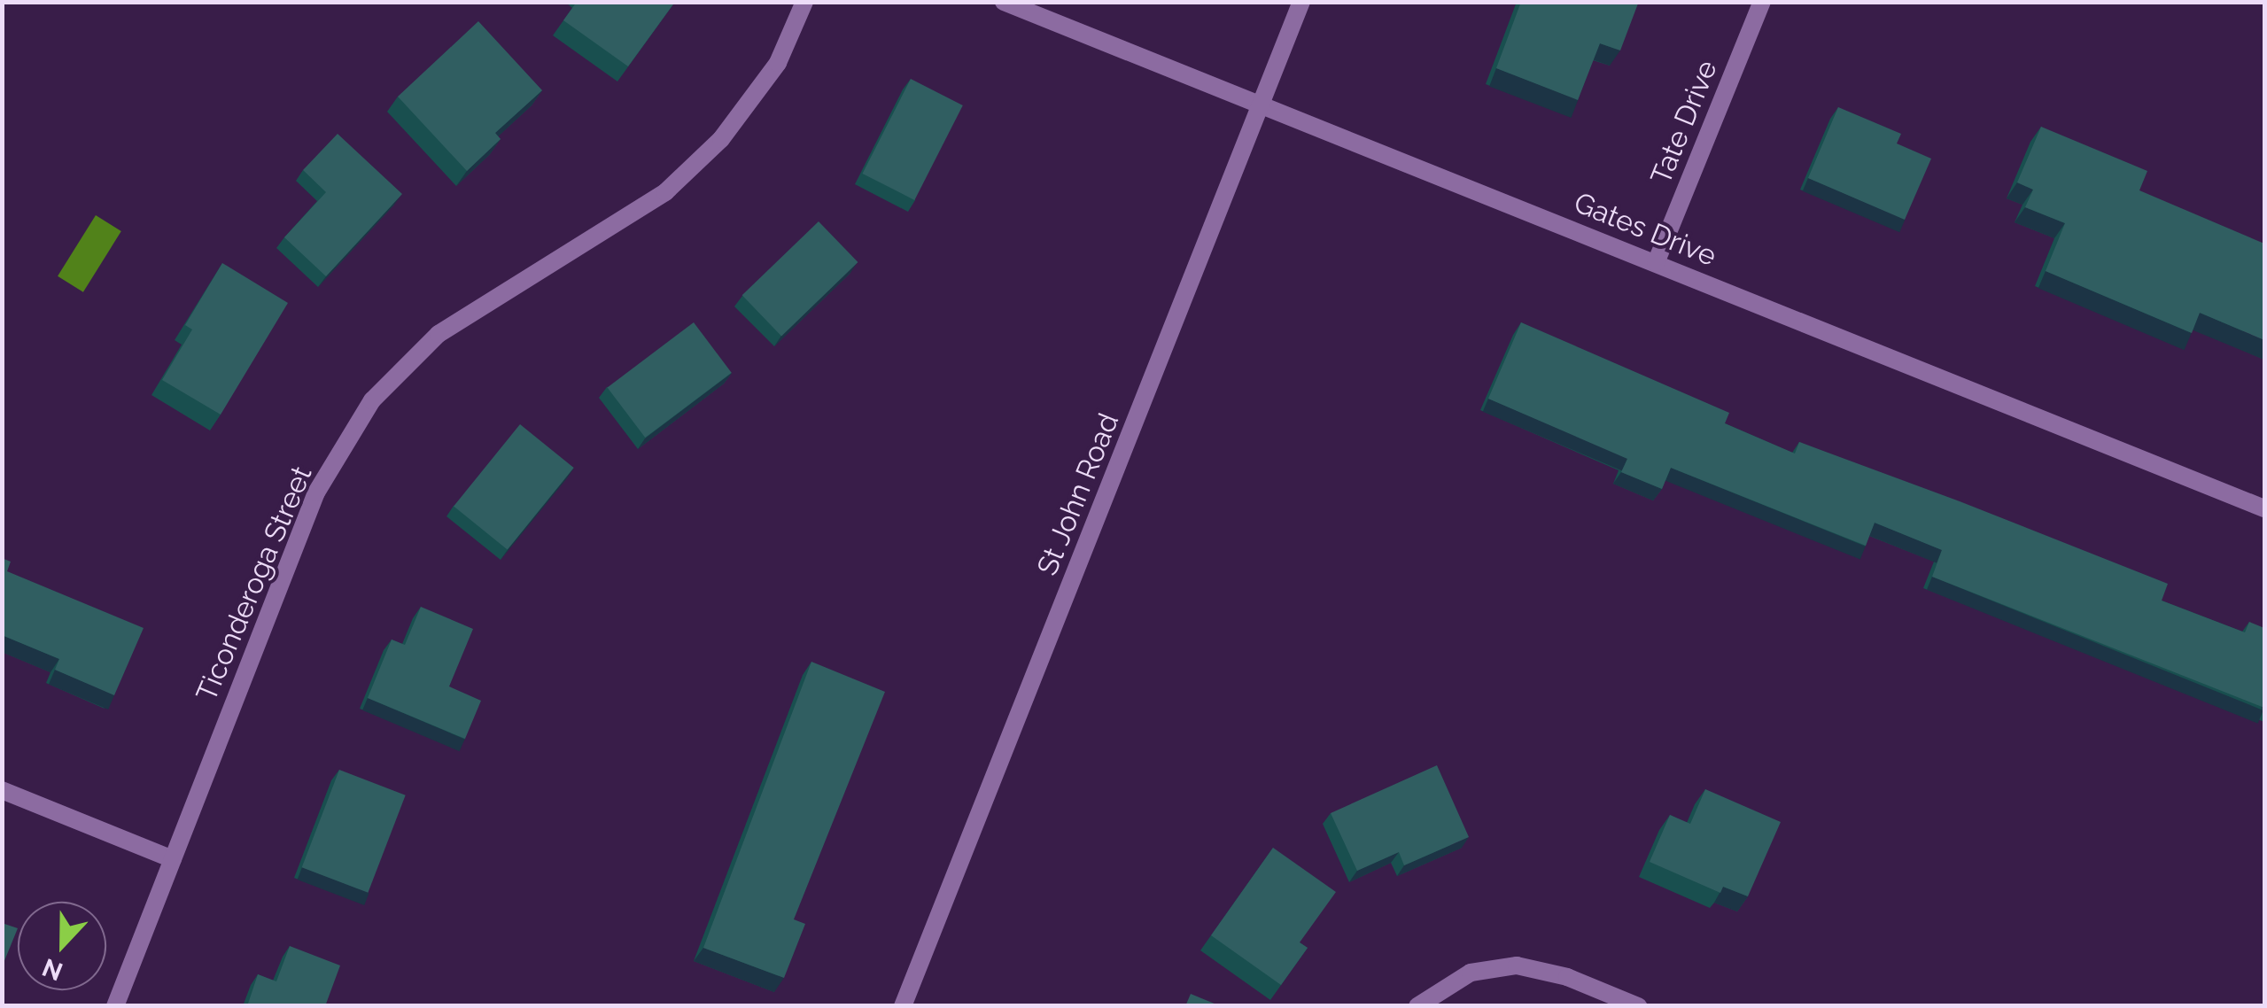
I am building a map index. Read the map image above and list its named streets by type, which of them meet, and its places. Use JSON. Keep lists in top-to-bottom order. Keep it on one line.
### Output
{"streets":{"street":["Tate Drive","Gates Drive","St John Road","Ticonderoga Street"]},"crossings":[["Tate Drive","Gates Drive"],["Gates Drive","St John Road"]],"north":"bottom"}
